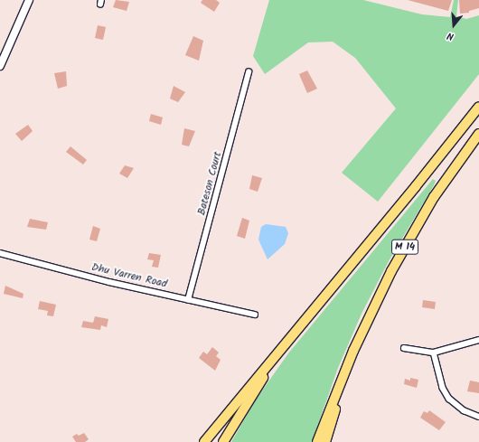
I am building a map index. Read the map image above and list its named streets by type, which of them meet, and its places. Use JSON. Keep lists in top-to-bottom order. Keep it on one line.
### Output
{"streets":{"highway":["M 14"],"street":["Bateson Court","Dhu Varren Road"]},"crossings":[["Bateson Court","Dhu Varren Road"]],"north":"bottom"}
